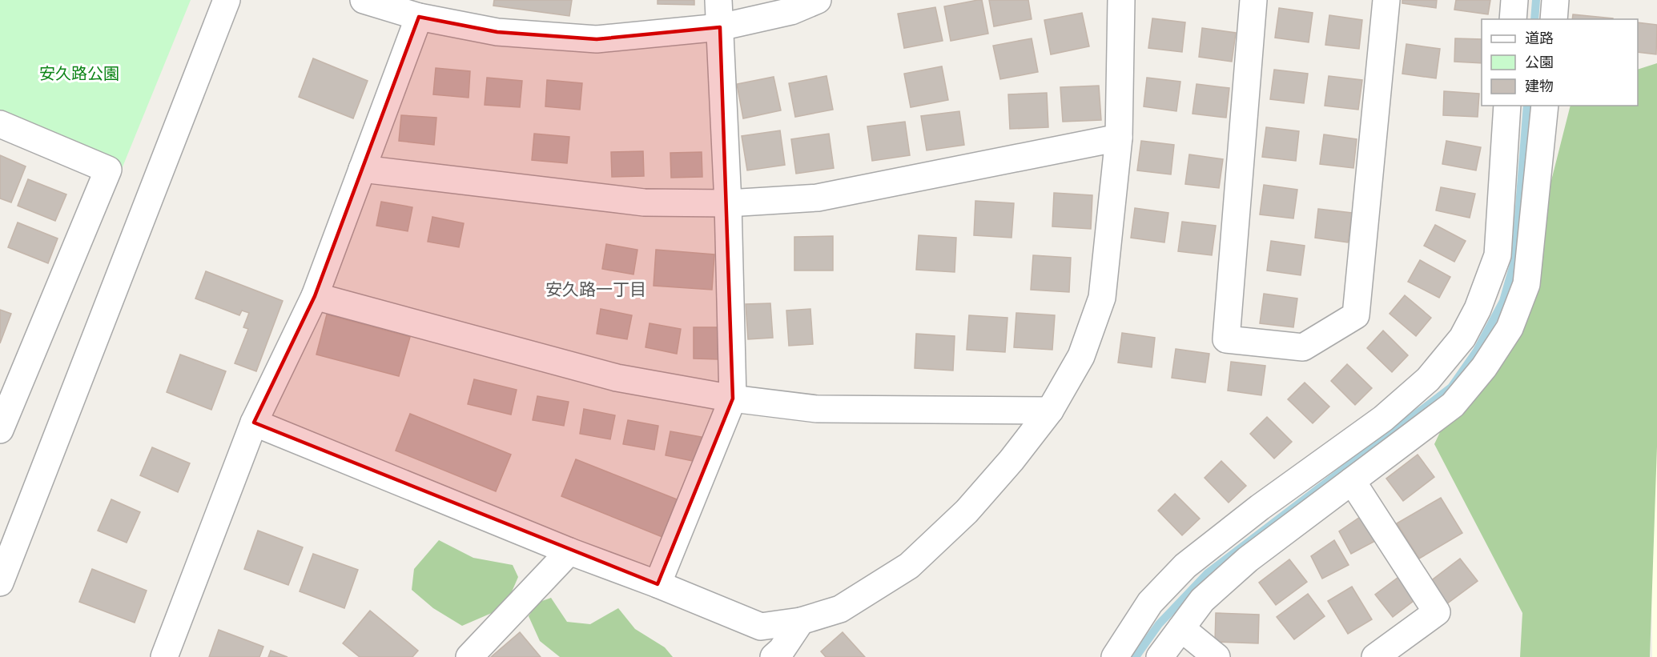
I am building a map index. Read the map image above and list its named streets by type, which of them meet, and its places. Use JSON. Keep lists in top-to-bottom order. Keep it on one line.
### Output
{"districts":["安久路一丁目"],"parks":["安久路公園"],"legend":["道路","公園","建物"]}
